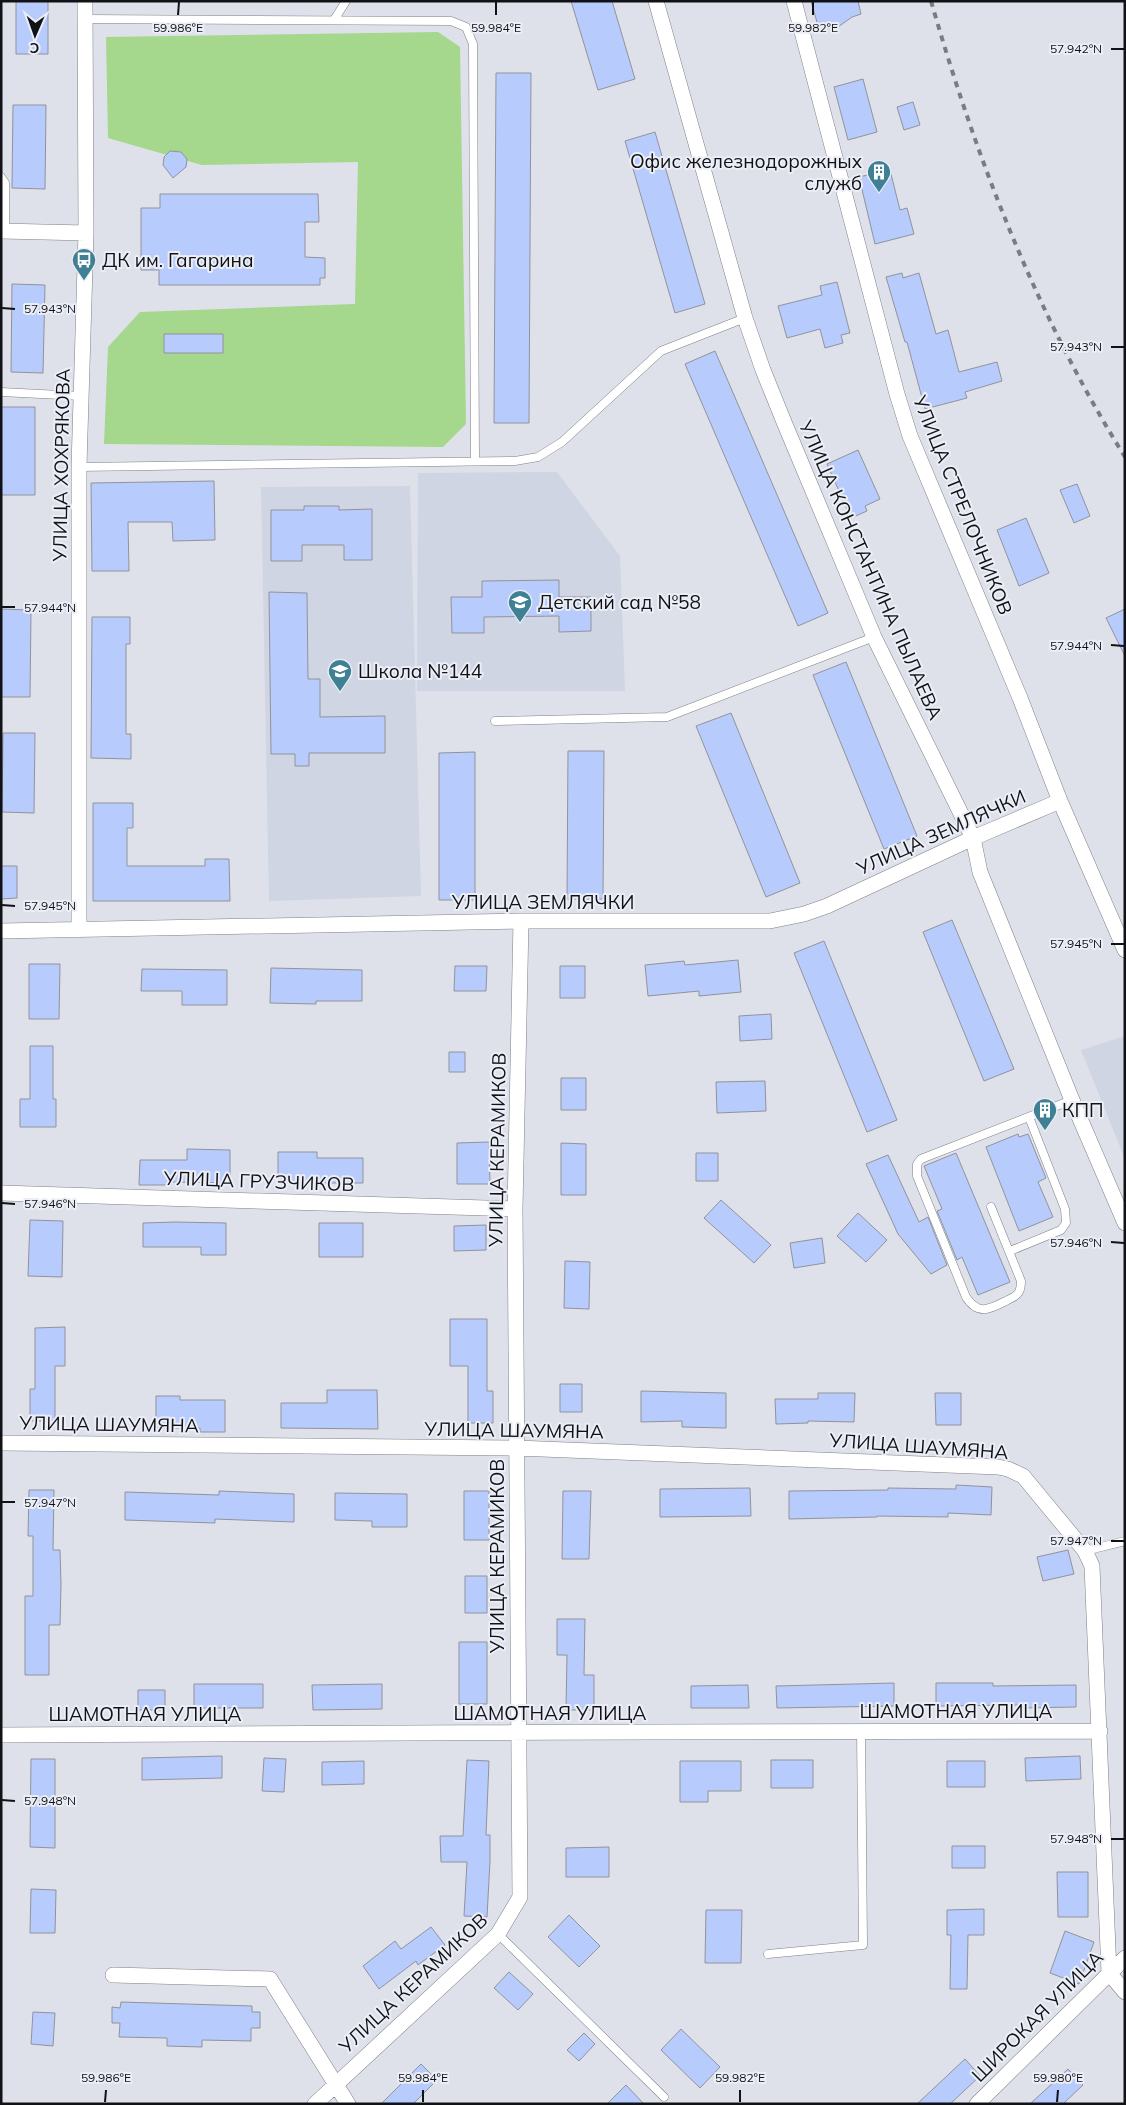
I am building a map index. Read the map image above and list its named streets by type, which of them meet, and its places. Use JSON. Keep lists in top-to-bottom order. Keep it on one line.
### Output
{"streets":{"street":["УЛИЦА ХОХРЯКОВА","УЛИЦА СТРЕЛОЧНИКОВ","УЛИЦА КОНСТАНТИНА ПЫЛАЕВА","УЛИЦА ЗЕМЛЯЧКИ","УЛИЦА КЕРАМИКОВ","УЛИЦА ГРУЗЧИКОВ","УЛИЦА ШАУМЯНА","ШАМОТНАЯ УЛИЦА","ШИРОКАЯ УЛИЦА"]},"crossings":[["УЛИЦА ХОХРЯКОВА","УЛИЦА ЗЕМЛЯЧКИ"],["УЛИЦА СТРЕЛОЧНИКОВ","УЛИЦА ЗЕМЛЯЧКИ"],["УЛИЦА КОНСТАНТИНА ПЫЛАЕВА","УЛИЦА ЗЕМЛЯЧКИ"],["УЛИЦА ЗЕМЛЯЧКИ","УЛИЦА КЕРАМИКОВ"],["УЛИЦА КЕРАМИКОВ","УЛИЦА ГРУЗЧИКОВ"],["УЛИЦА КЕРАМИКОВ","УЛИЦА ШАУМЯНА"],["УЛИЦА КЕРАМИКОВ","ШАМОТНАЯ УЛИЦА"]],"places":{"building":["Офис железнодорожных служб","КПП"],"bus stop":["ДК им. Гагарина"],"school or university":["Детский сад №58","Школа №144"]},"north":"bottom","coordinates":["59.986°E","59.984°E","59.982°E","57.942°N","57.943°N","57.944°N","57.945°N","57.946°N","57.947°N","57.948°N","59.980°E"]}
